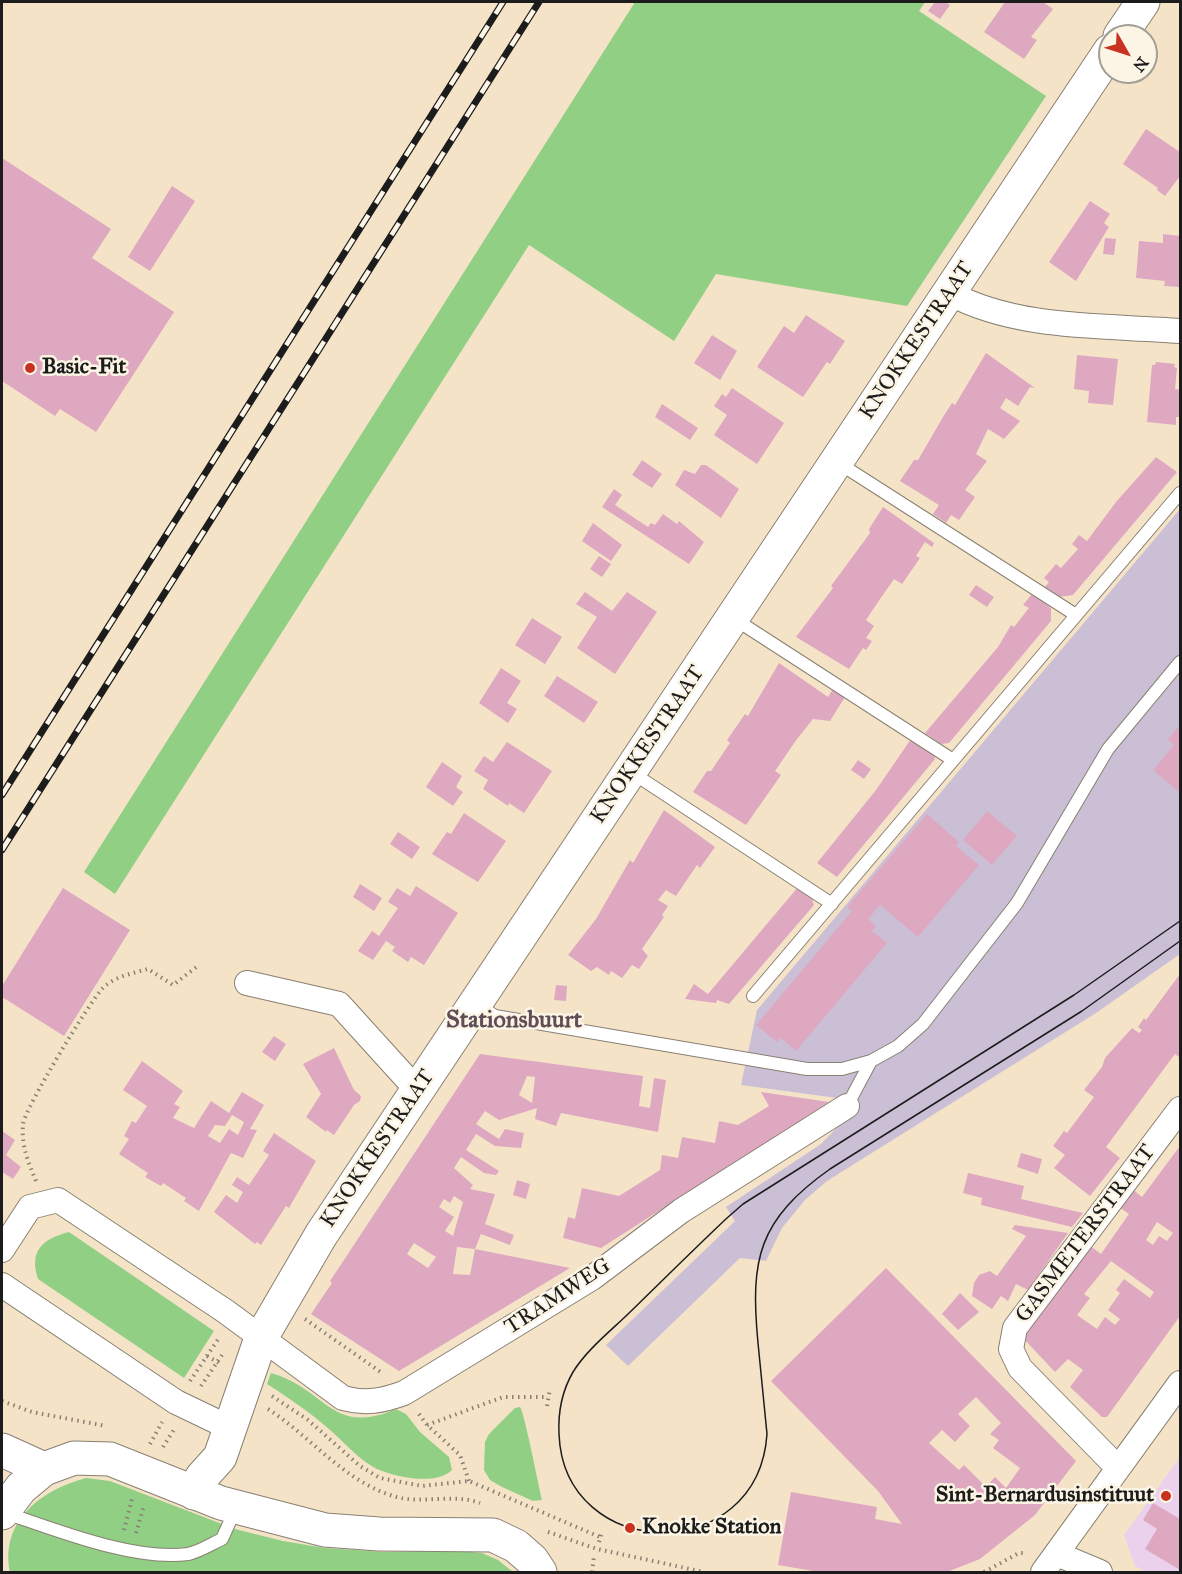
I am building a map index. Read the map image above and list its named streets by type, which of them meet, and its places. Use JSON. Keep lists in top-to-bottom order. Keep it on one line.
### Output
{"streets":{"street":["KNOKKESTRAAT","GASMETERSTRAAT","TRAMWEG"]},"crossings":[["KNOKKESTRAAT","TRAMWEG"]],"districts":["Stationsbuurt"],"places":["Basic-Fit","Sint-Bernardusinstituut","Knokke Station"],"north":"bottom right"}
